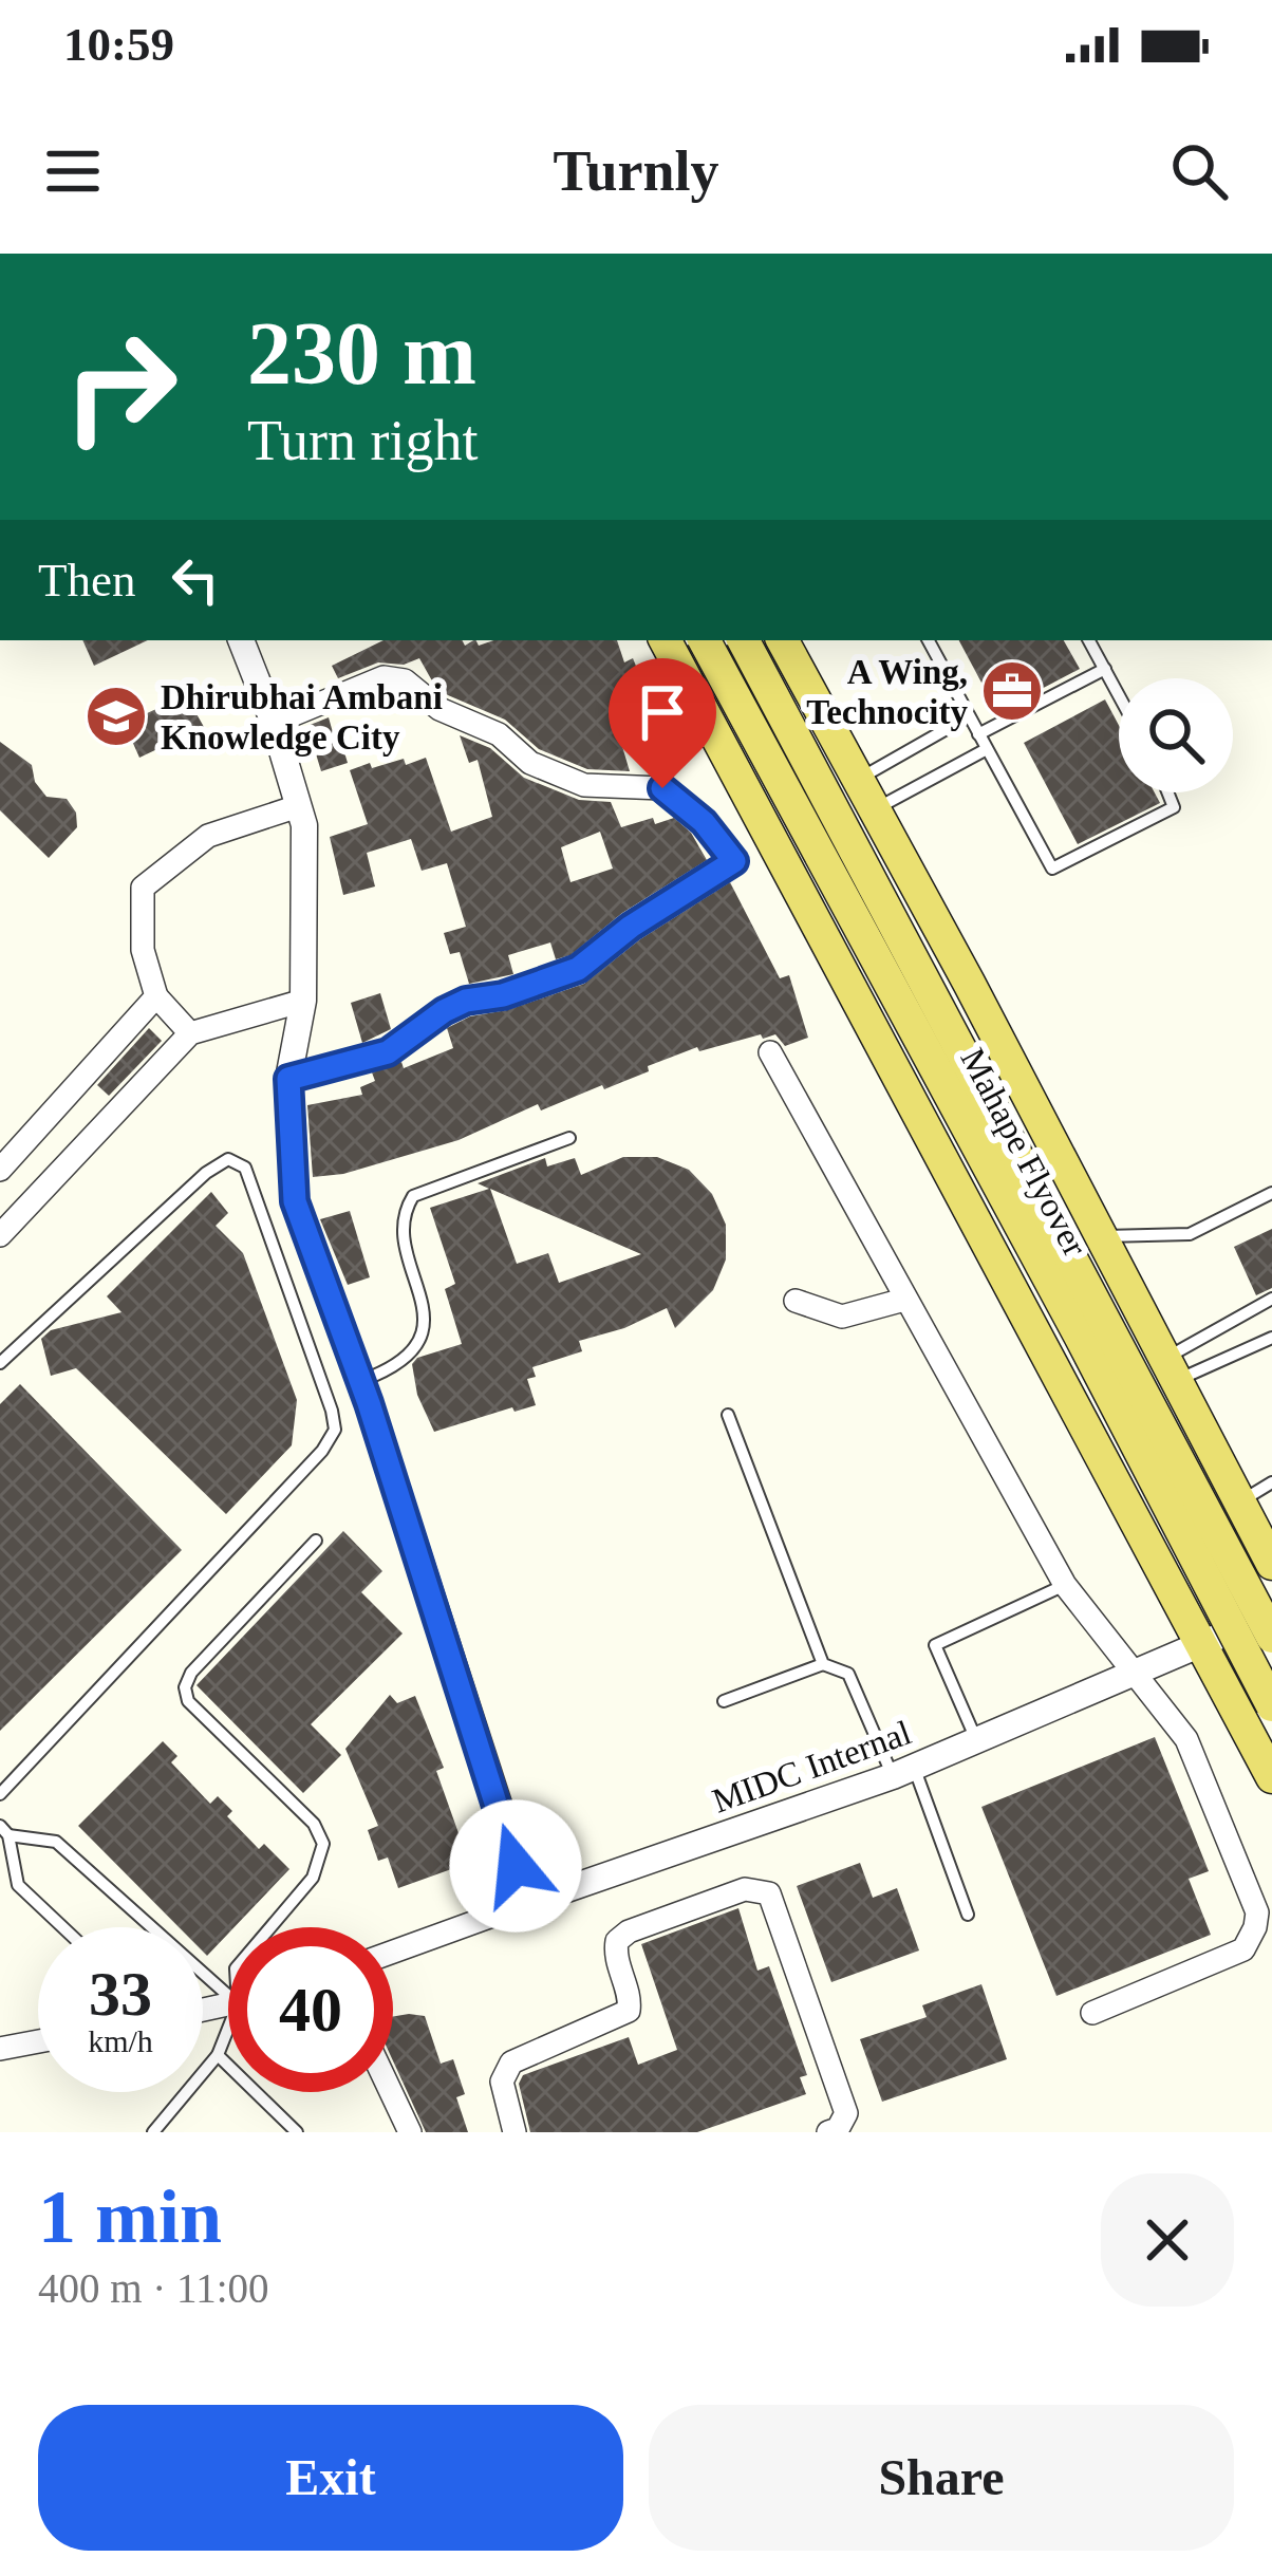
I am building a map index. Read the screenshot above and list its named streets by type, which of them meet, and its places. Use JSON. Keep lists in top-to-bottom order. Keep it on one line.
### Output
{"streets":{"main road":["Mahape Flyover"],"street":["MIDC Internal"]},"places":{"office":["A Wing, Technocity"],"school or university":["Dhirubhai Ambani Knowledge City"]},"page":{"status":"10:59","header":"Turnly","turn":["230 m","Turn right"],"then":"Then","speed":"33 km/h","limit":"40","heading":["1 min","400 m · 11:00"],"buttons":["Exit","Share"]}}
